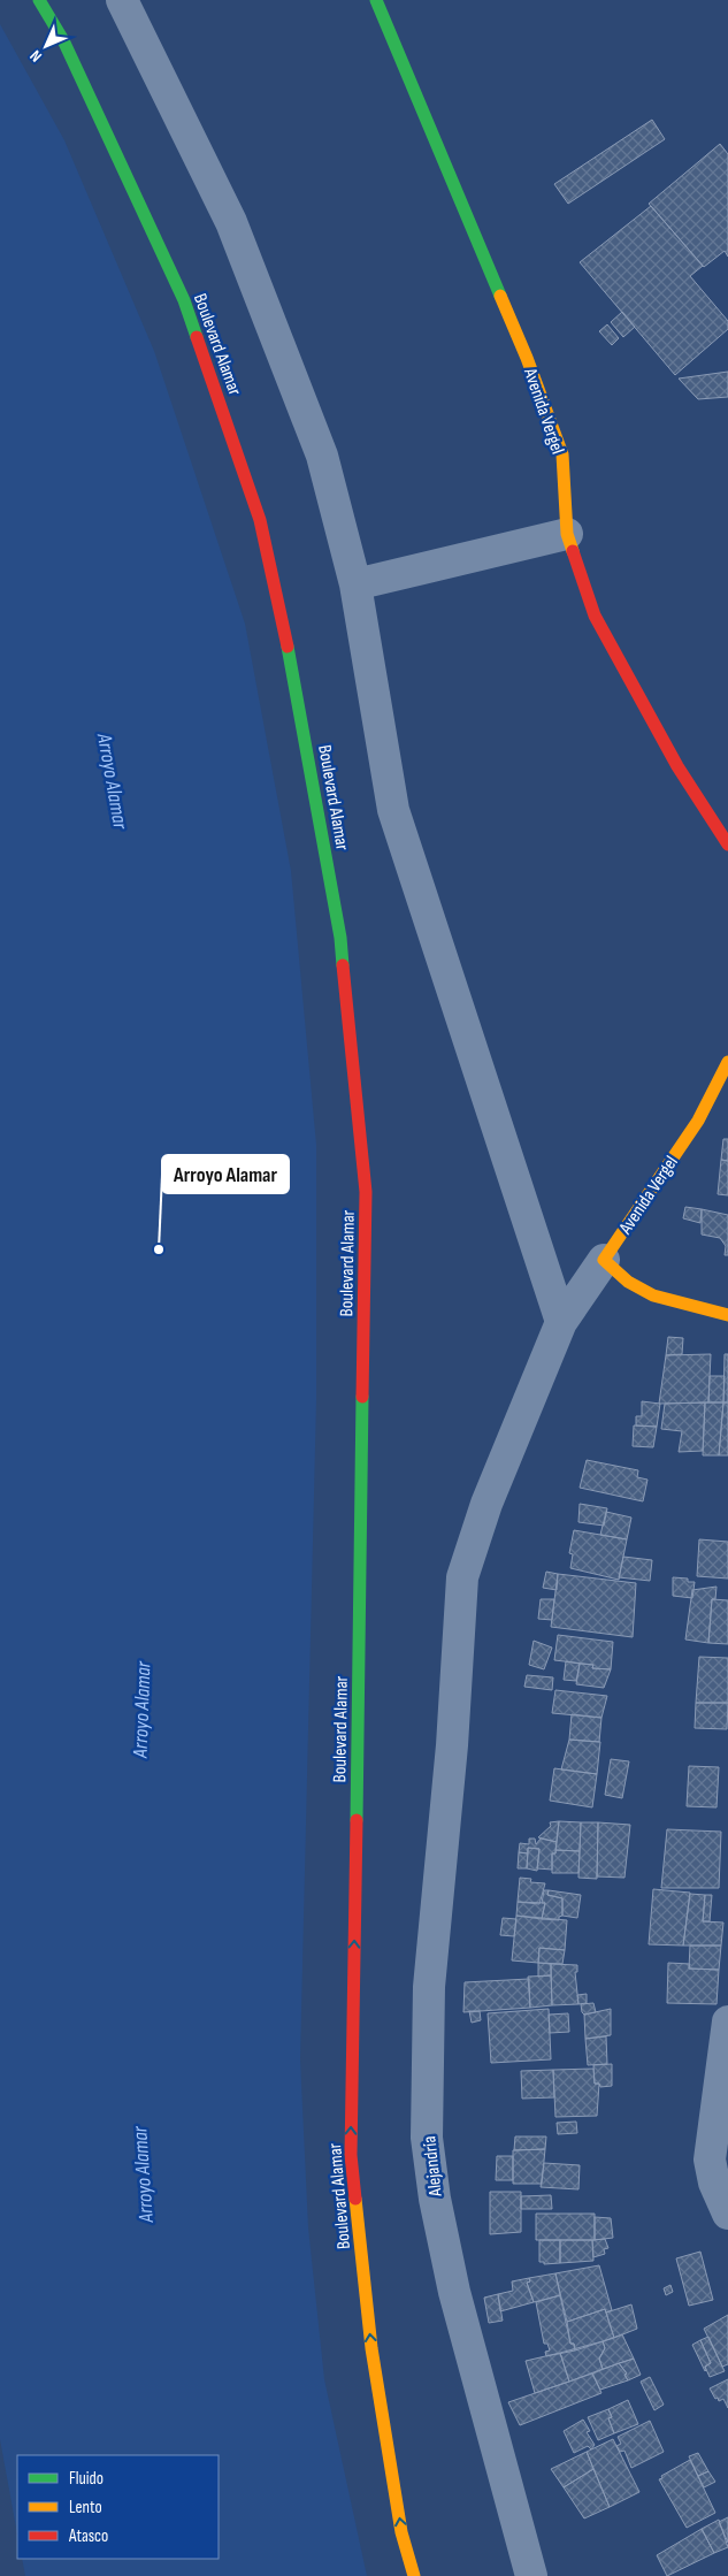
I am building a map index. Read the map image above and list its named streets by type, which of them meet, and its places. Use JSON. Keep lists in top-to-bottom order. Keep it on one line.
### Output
{"streets":{"main road":["Boulevard Alamar","Avenida Vergel"],"street":["Alejandría"]},"crossings":[["Avenida Vergel","Alejandría"]],"one_way":["Boulevard Alamar"],"water":["Arroyo Alamar"],"places":["Arroyo Alamar"],"legend":["Fluido","Lento","Atasco"],"north":"bottom left"}
